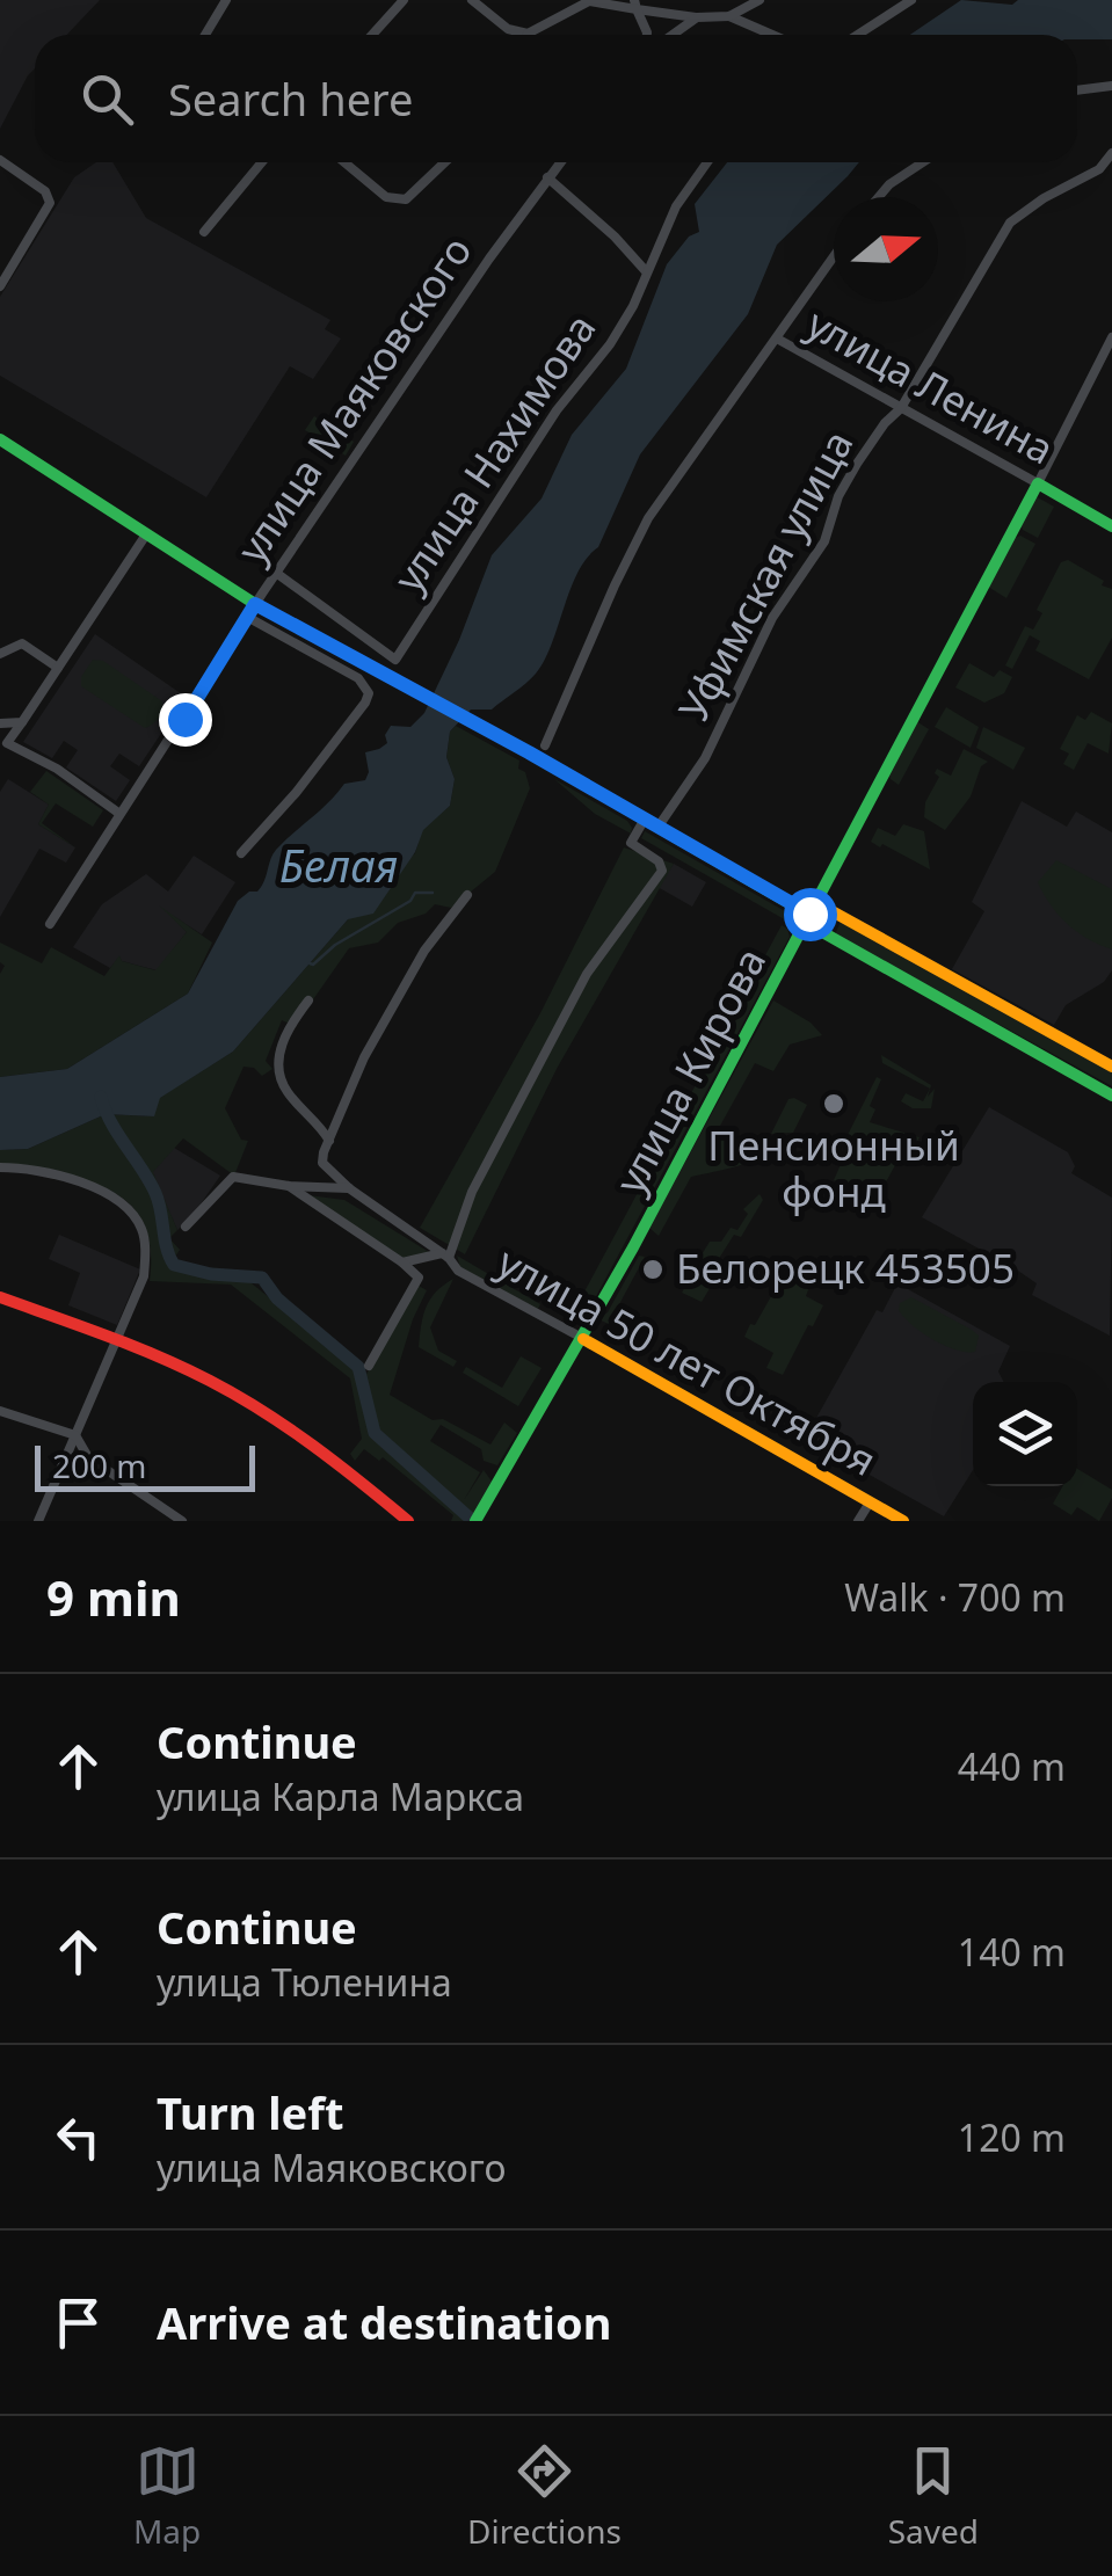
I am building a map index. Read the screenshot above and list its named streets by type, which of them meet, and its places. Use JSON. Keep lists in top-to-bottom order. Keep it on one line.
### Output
{"streets":{"main road":["улица Ленина","улица Кирова","улица 50 лет Октября"],"street":["улица Маяковского","улица Нахимова","Уфимская улица"]},"crossings":[["улица Ленина","Уфимская улица"],["улица Ленина","улица Кирова"],["улица Маяковского","улица Нахимова"],["улица Кирова","улица 50 лет Октября"]],"water":["Белая"],"places":["Пенсионный фонд","Белорецк 453505"],"scale_bar":"200 m","north":"right","page":{"search":"Search here","scale":"200 m","heading":["9 min","Walk · 700 m"],"list":[["Continue","улица Карла Маркса","440 m"],["Continue","улица Тюленина","140 m"],["Turn left","улица Маяковского","120 m"],"Arrive at destination"],"nav":["Map","Directions","Saved"]}}
